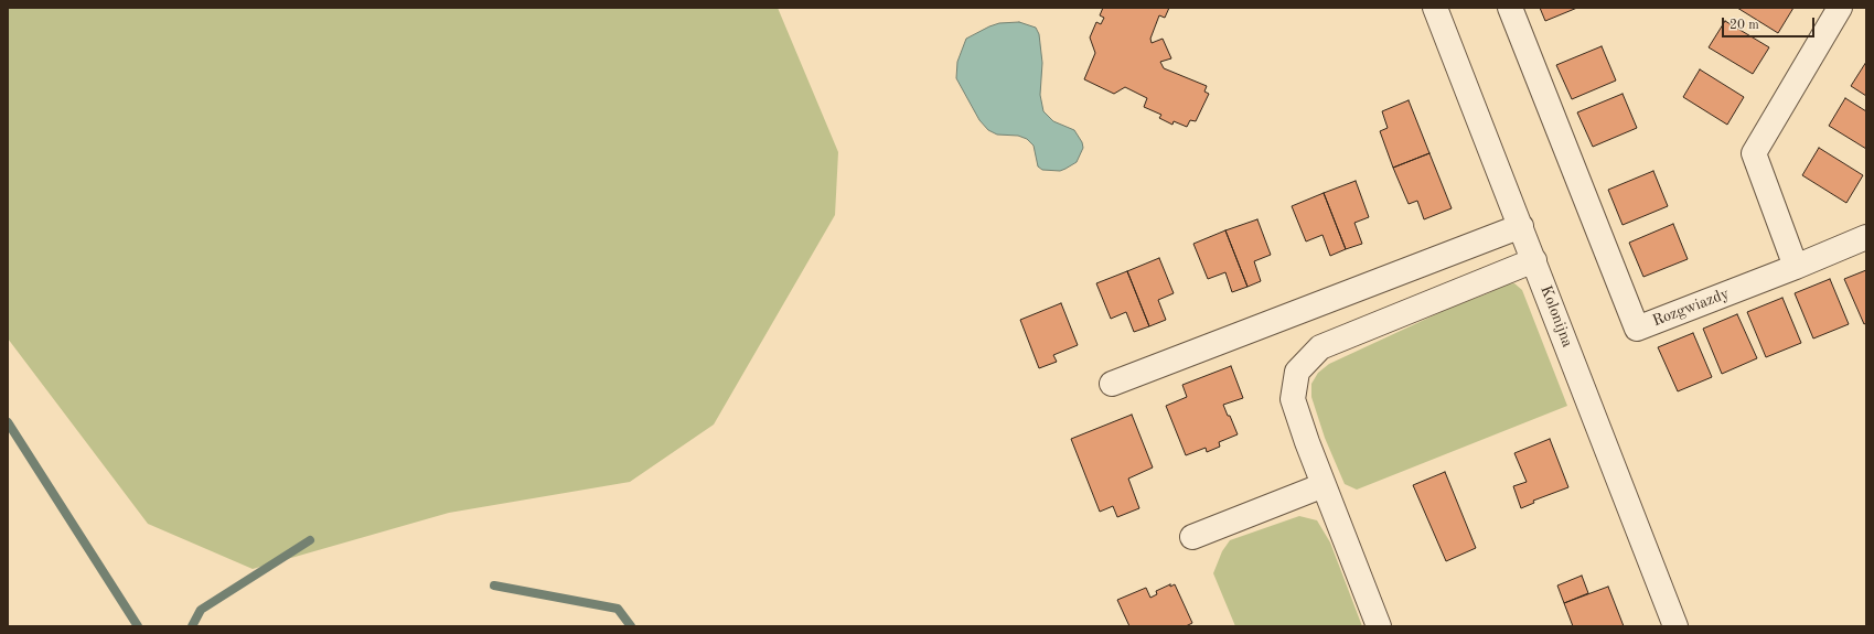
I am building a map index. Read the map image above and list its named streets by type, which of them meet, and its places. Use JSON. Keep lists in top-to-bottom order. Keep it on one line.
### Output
{"streets":{"street":["Rozgwiazdy","Kolonijna"]},"scale_bar":"20 m"}
